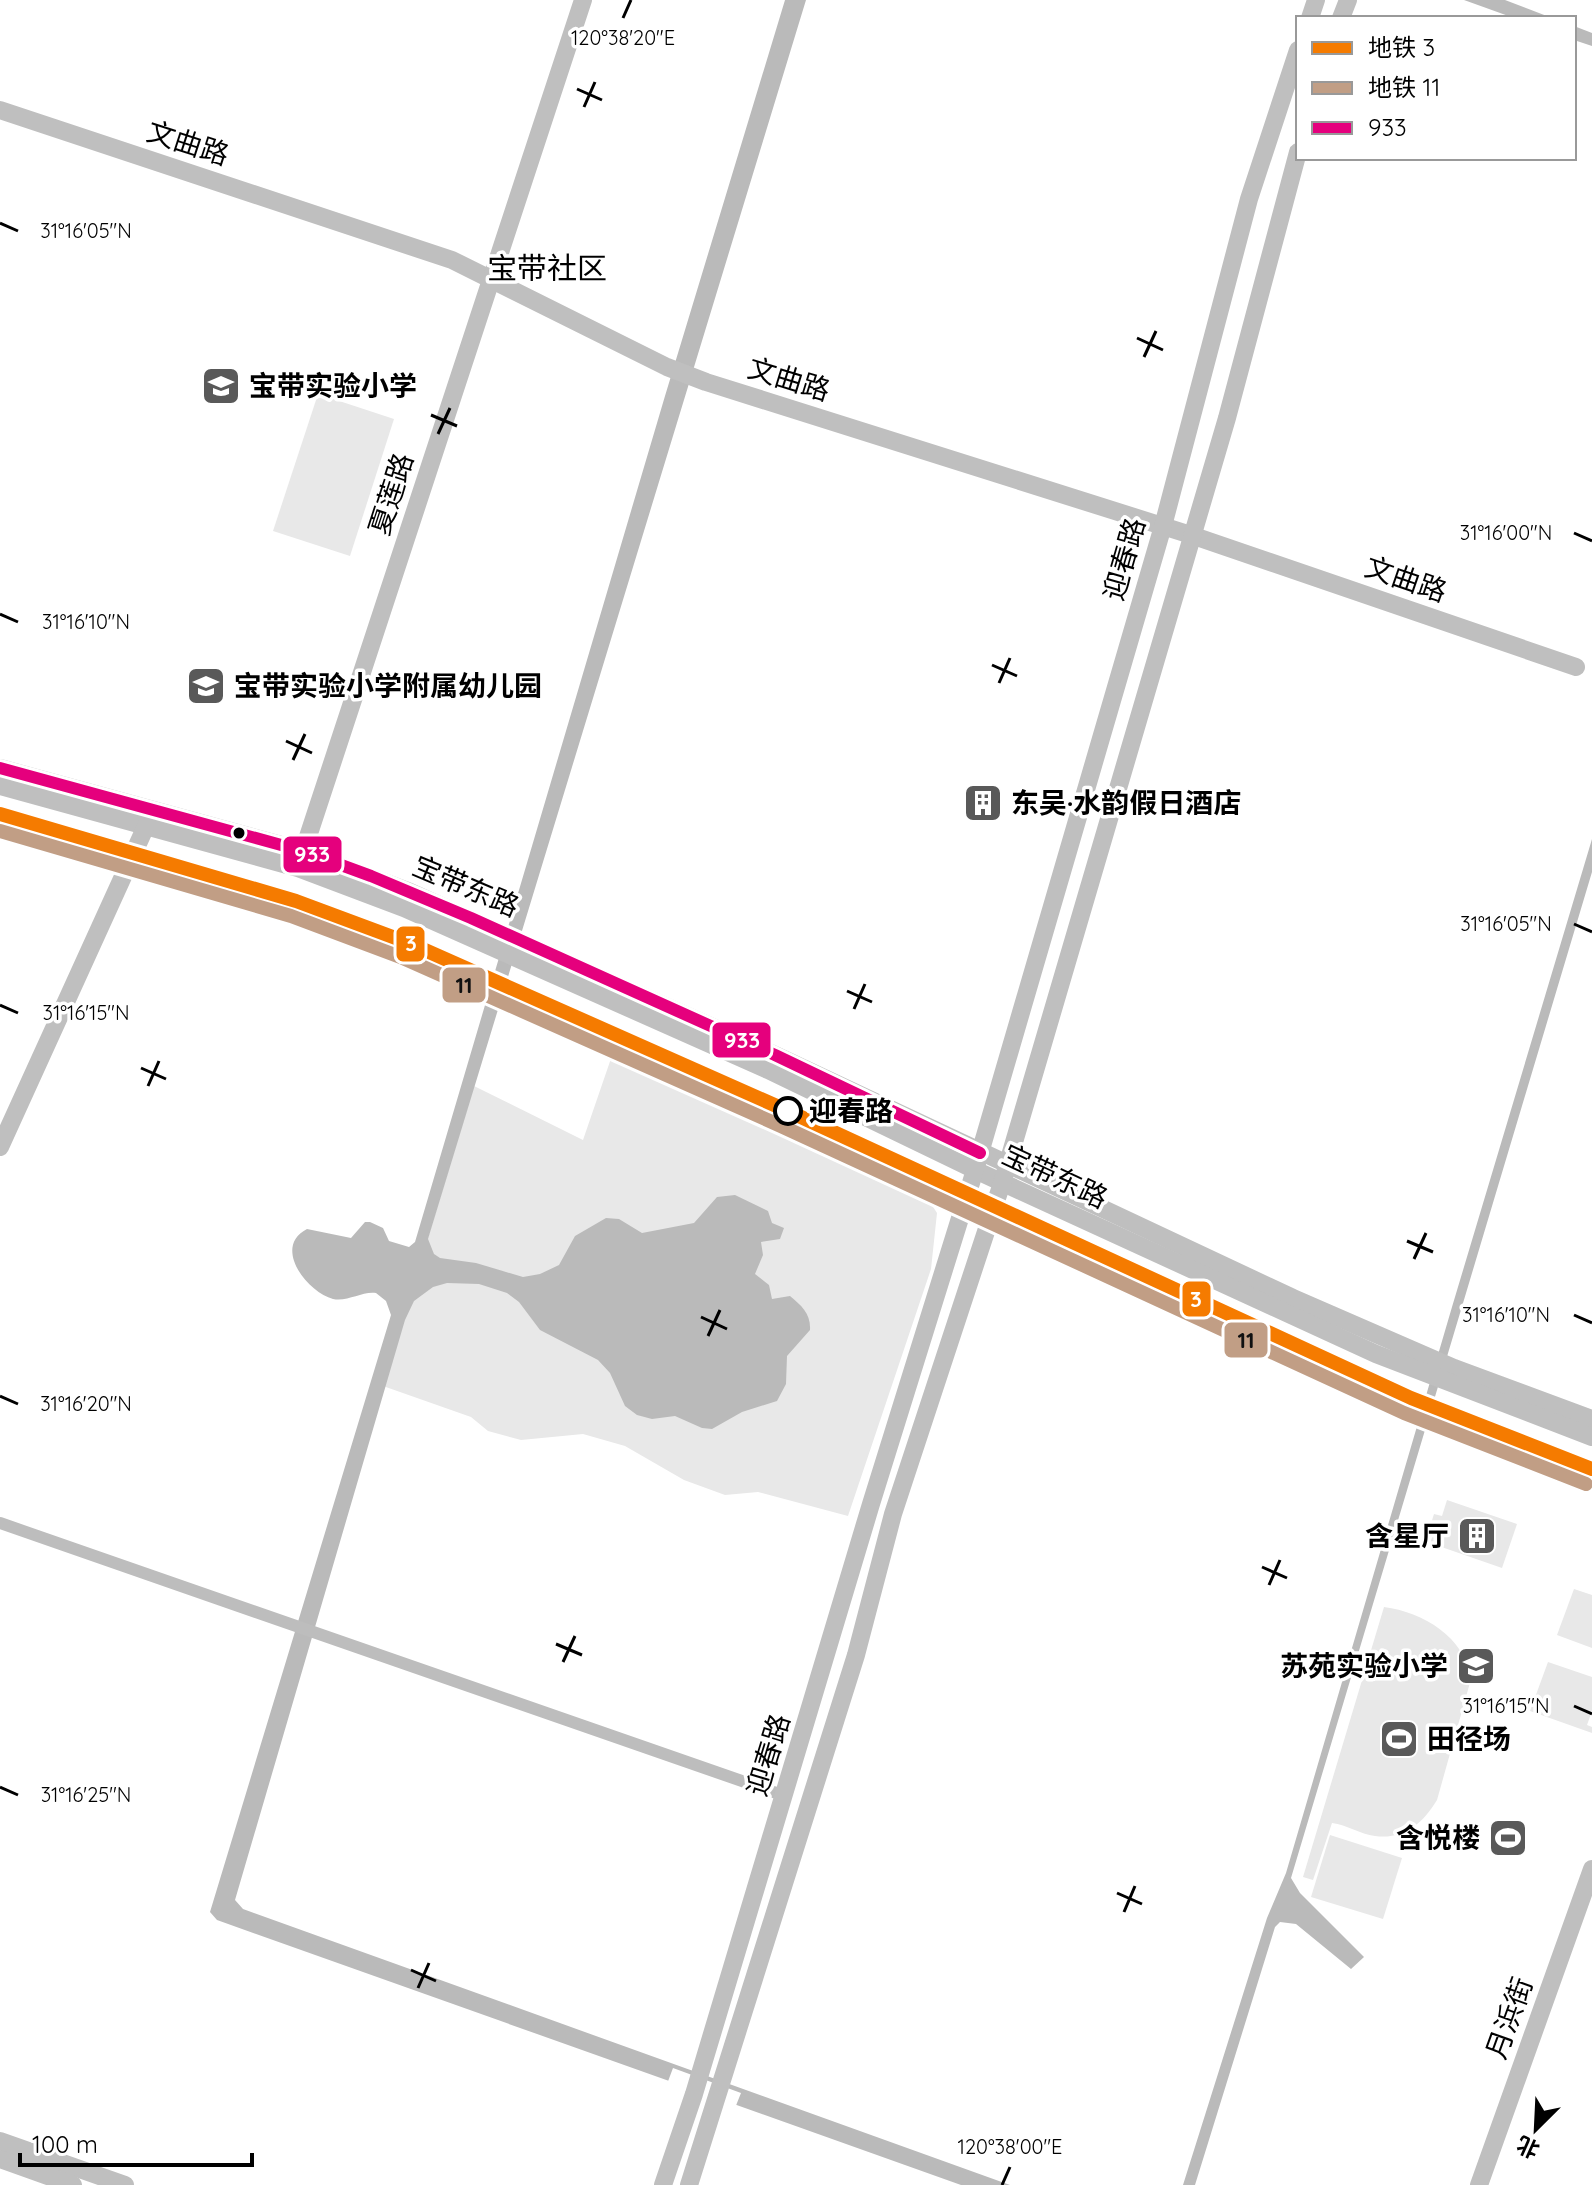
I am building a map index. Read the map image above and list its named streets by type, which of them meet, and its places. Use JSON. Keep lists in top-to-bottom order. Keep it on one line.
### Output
{"streets":{"main road":["文曲路","夏莲路","迎春路","宝带东路","月浜街"]},"crossings":[["文曲路","夏莲路"],["文曲路","迎春路"],["夏莲路","宝带东路"],["迎春路","宝带东路"]],"districts":["宝带社区"],"places":{"school or university":["宝带实验小学","宝带实验小学附属幼儿园","苏苑实验小学"],"building":["东吴·水韵假日酒店","含星厅"],"other":["迎春路"],"sports":["田径场","含悦楼"]},"lines":["transit line 933","metro line 3","metro line 11"],"legend":["地铁 3","地铁 11","933"],"scale_bar":"100 m","north":"bottom left","coordinates":["120°38'20\"E","31°16'05\"N","31°16'00\"N","31°16'10\"N","31°16'15\"N","31°16'20\"N","31°16'25\"N","120°38'00\"E"]}
